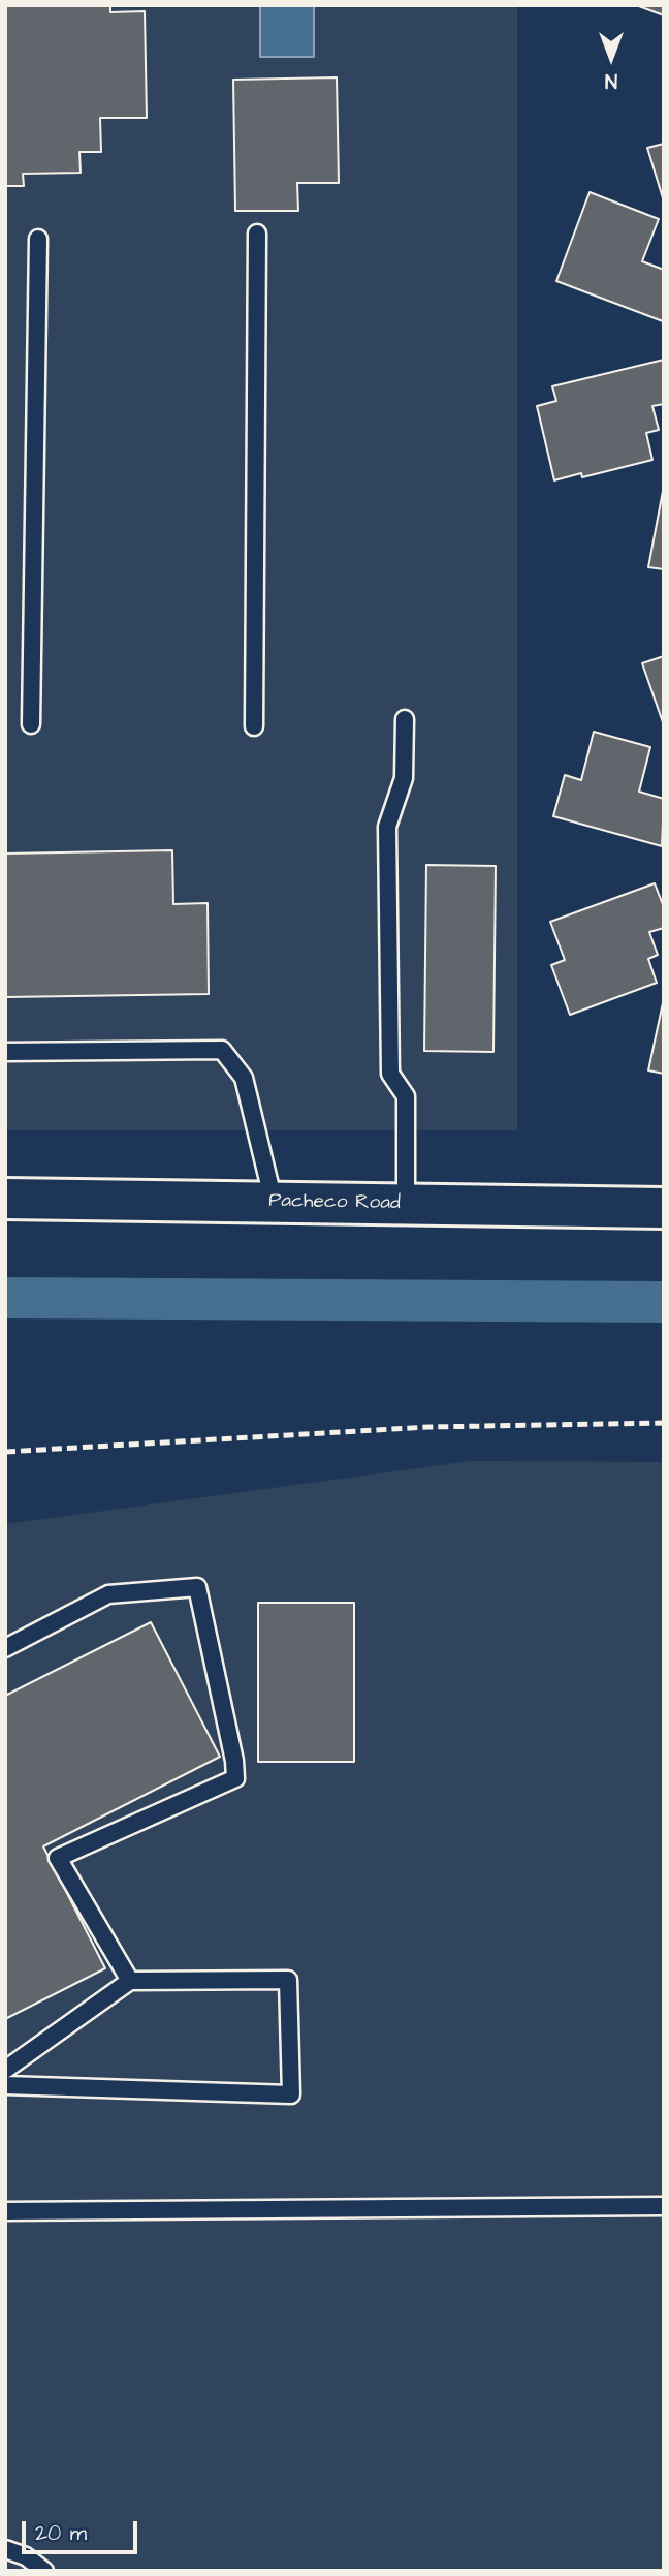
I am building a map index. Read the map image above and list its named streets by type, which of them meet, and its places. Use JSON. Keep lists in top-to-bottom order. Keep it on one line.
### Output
{"streets":{"street":["Pacheco Road"]},"scale_bar":"20 m","north":"bottom"}
